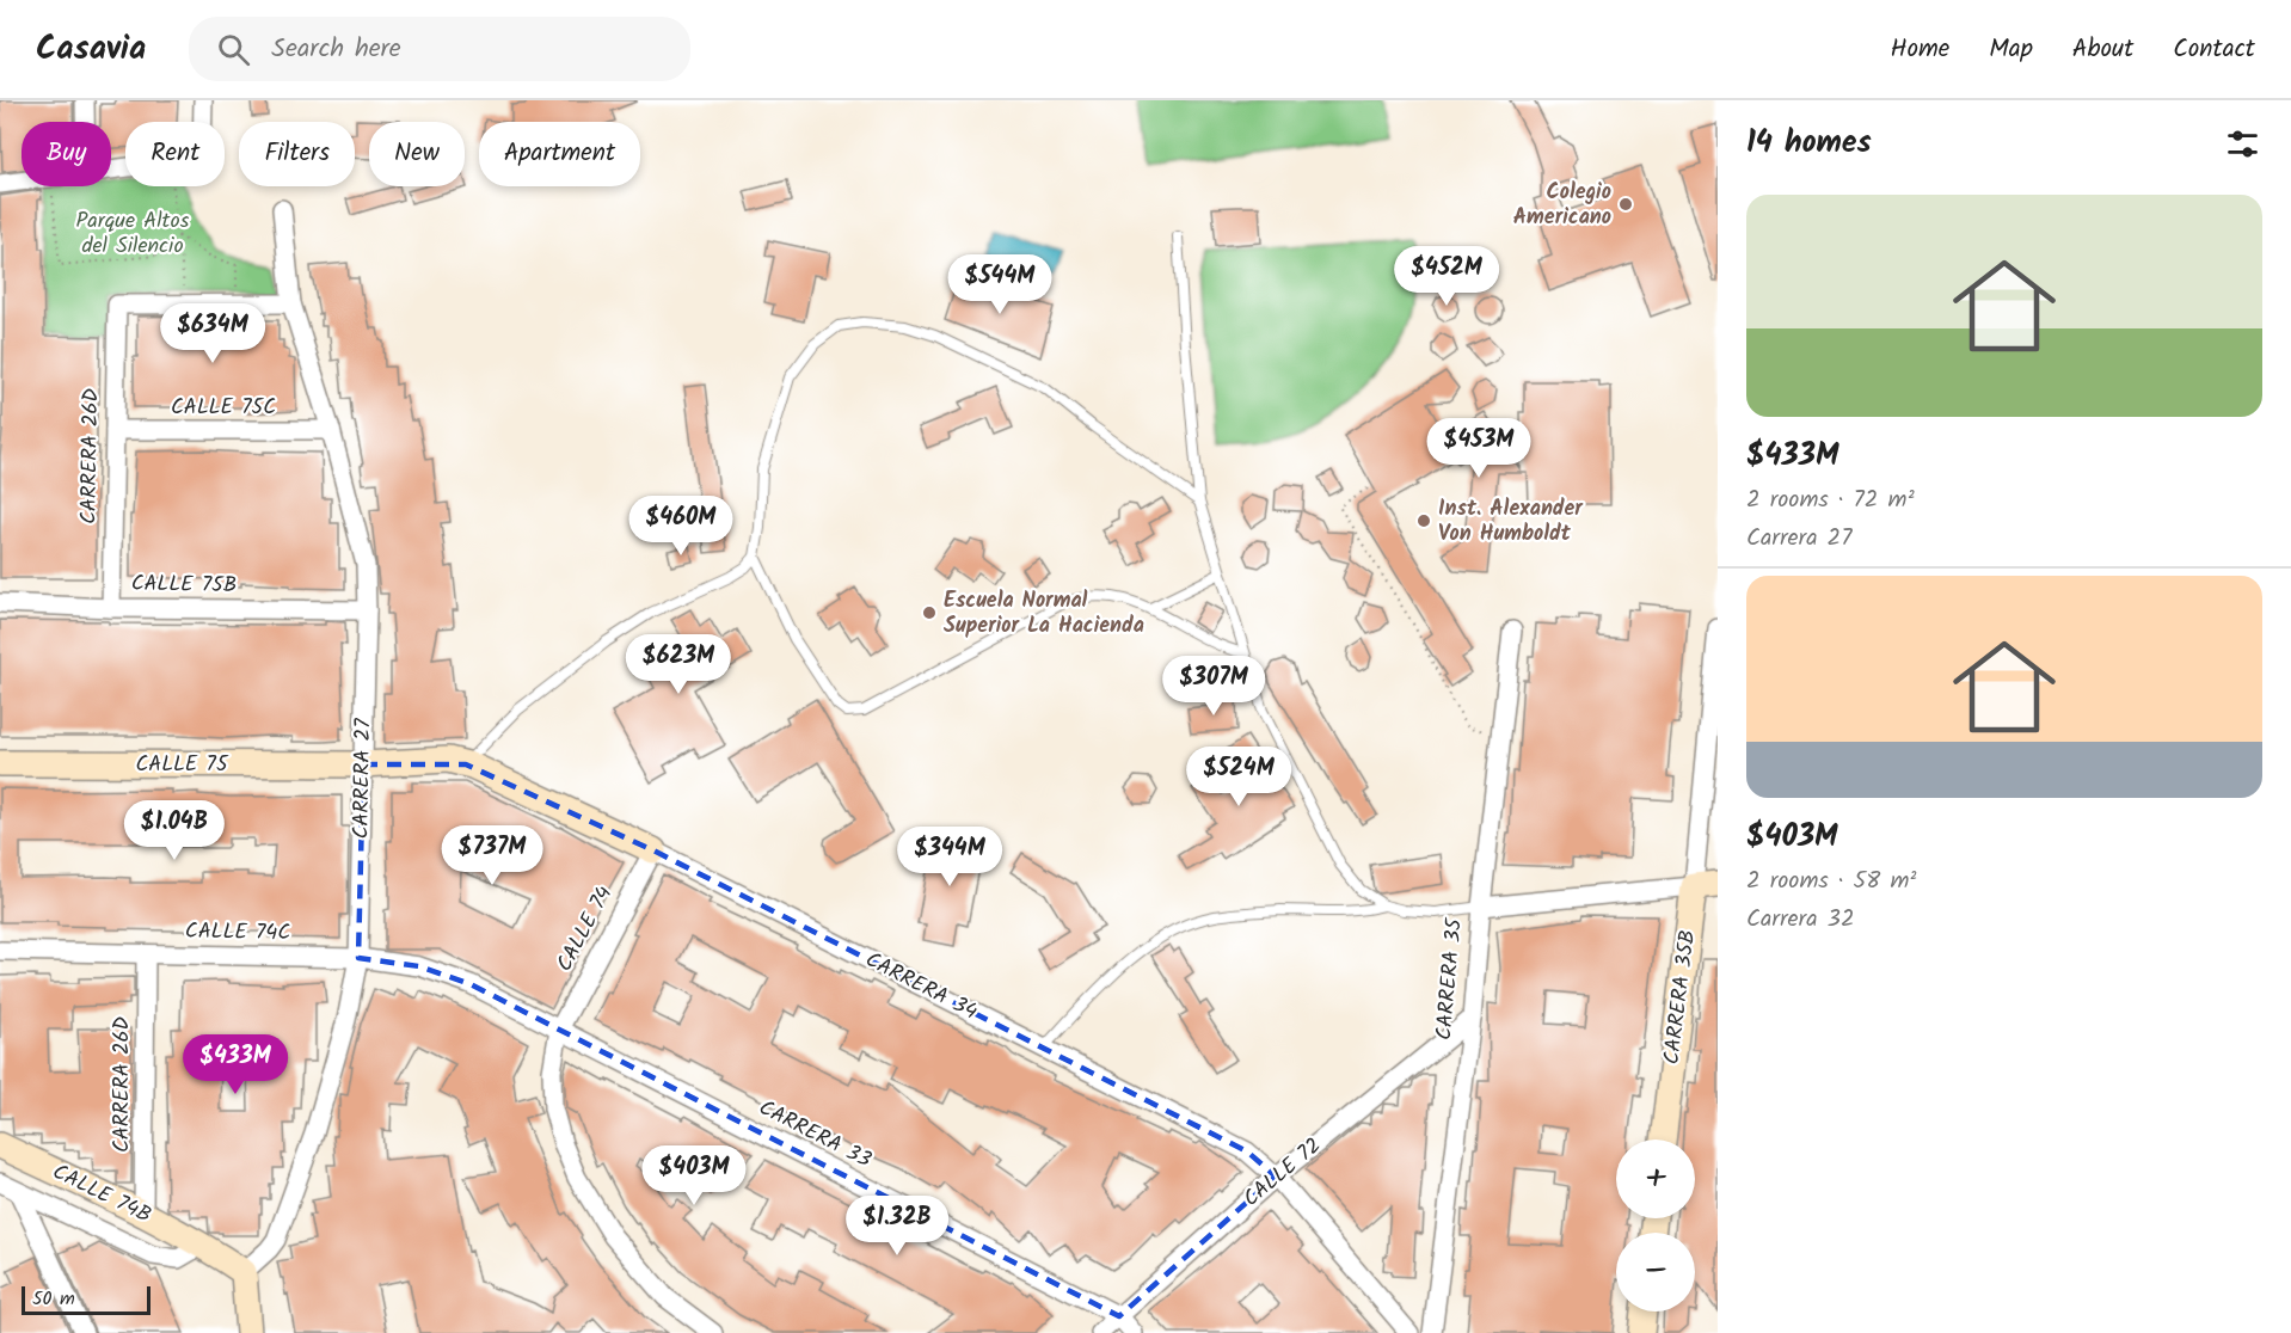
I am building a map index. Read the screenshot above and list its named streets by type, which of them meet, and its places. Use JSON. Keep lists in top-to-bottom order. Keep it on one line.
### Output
{"streets":{"street":["CALLE 75C","CARRERA 26D","CALLE 75B","CALLE 75","CARRERA 27","CALLE 74","CALLE 74C","CARRERA 35","CARRERA 34","CARRERA 35B","CARRERA 33","CALLE 72","CALLE 74B"]},"crossings":[["CALLE 75C","CARRERA 26D"],["CALLE 75C","CARRERA 27"],["CARRERA 26D","CALLE 75B"],["CARRERA 26D","CALLE 74C"],["CARRERA 26D","CALLE 74B"],["CALLE 75B","CARRERA 27"],["CALLE 75","CARRERA 27"],["CALLE 75","CARRERA 34"],["CARRERA 27","CALLE 74C"],["CARRERA 27","CARRERA 34"],["CARRERA 27","CALLE 74B"],["CALLE 74","CARRERA 34"],["CALLE 74","CARRERA 33"],["CALLE 74C","CARRERA 33"],["CARRERA 35","CALLE 72"],["CARRERA 34","CALLE 72"],["CARRERA 33","CALLE 72"]],"parks":["Parque Altos del Silencio"],"places":["Colegio Americano","Inst. Alexander Von Humboldt","Escuela Normal Superior La Hacienda"],"scale_bar":"50 m","page":{"header":"Casavia","search":"Search here","nav":["Home","Map","About","Contact"],"heading":"14 homes","chip":["Buy","Rent","Filters","New","Apartment"],"list":[{"name":"$433M","note":"2 rooms · 72 m² · Carrera 27"},{"name":"$403M","note":"2 rooms · 58 m² · Carrera 32"}],"price":["$452M","$544M","$634M","$453M","$460M","$623M","$307M","$524M","$1.04B","$737M","$344M","$433M","$403M","$1.32B"],"map_buttons":["+","−"],"scale":"50 m"}}
